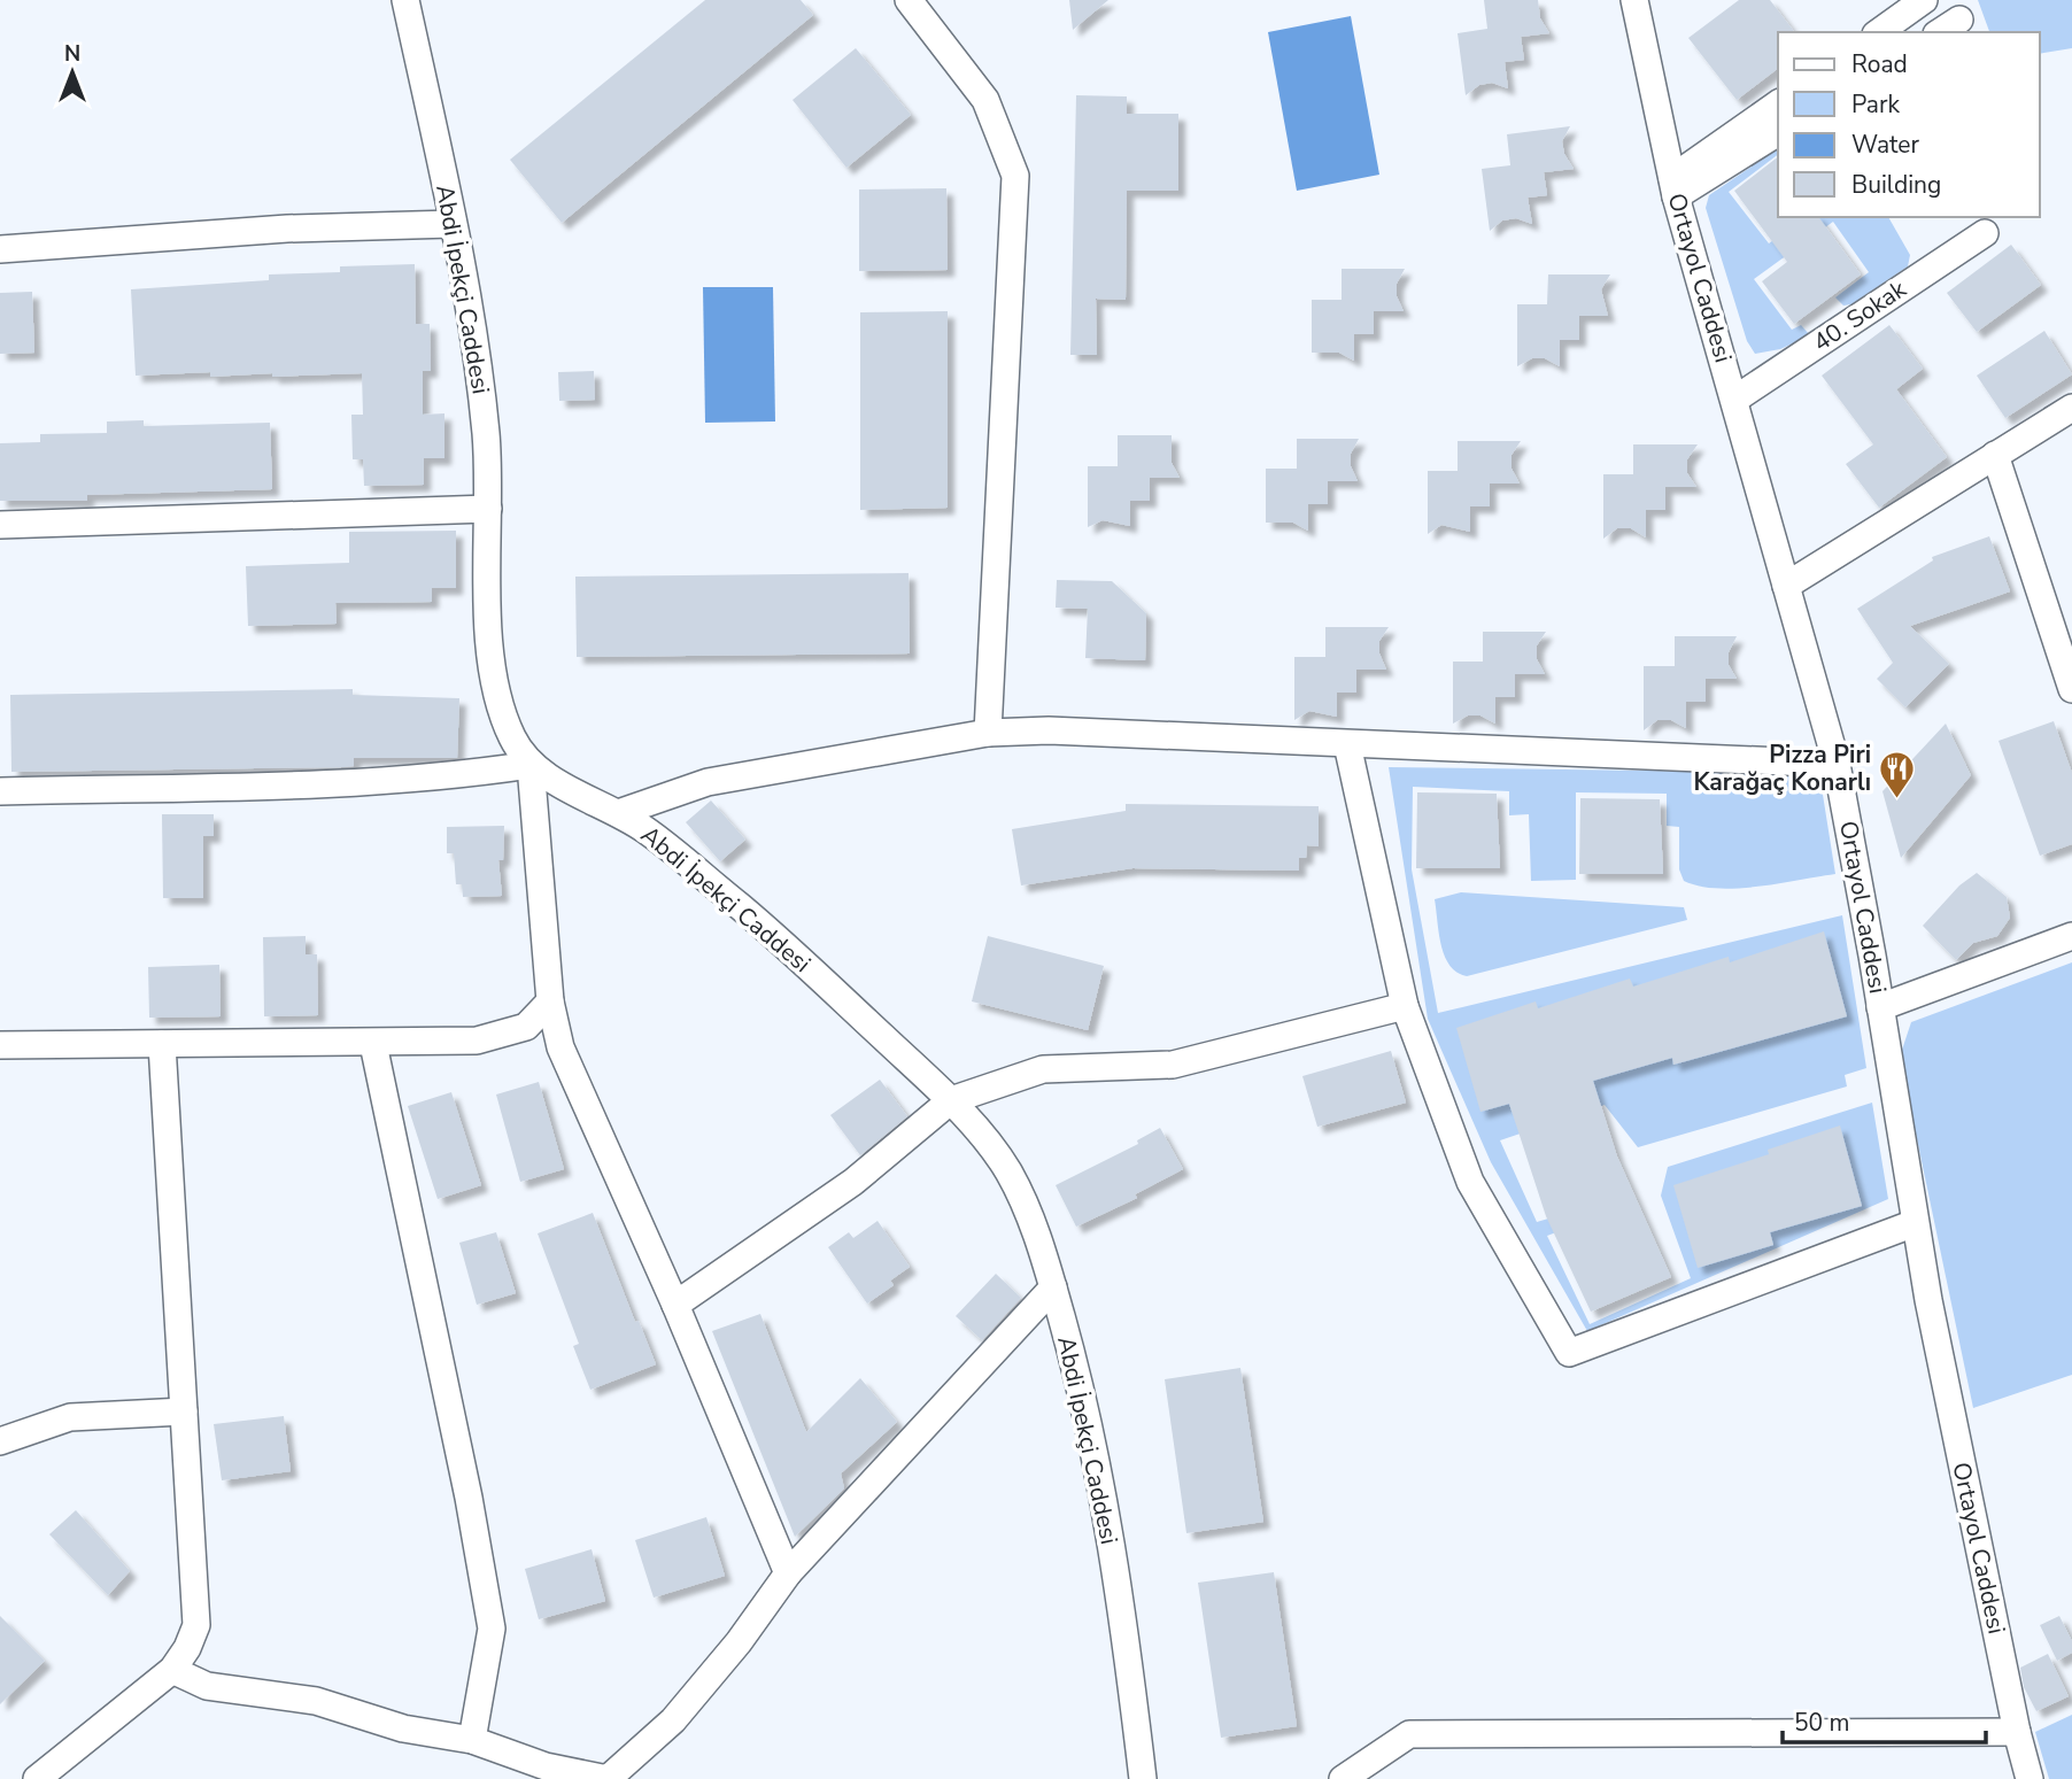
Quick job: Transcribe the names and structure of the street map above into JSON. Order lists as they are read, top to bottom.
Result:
{
  "streets": {
    "street": ["Ortayol Caddesi", "Abdi İpekçi Caddesi", "40. Sokak"]
  },
  "crossings": [
    ["Ortayol Caddesi", "40. Sokak"]
  ],
  "places": {
    "restaurant": ["Pizza Piri Karağaç Konarlı"]
  },
  "legend": [
    "Road",
    "Park",
    "Water",
    "Building"
  ],
  "scale_bar": "50 m",
  "north": "top"
}
